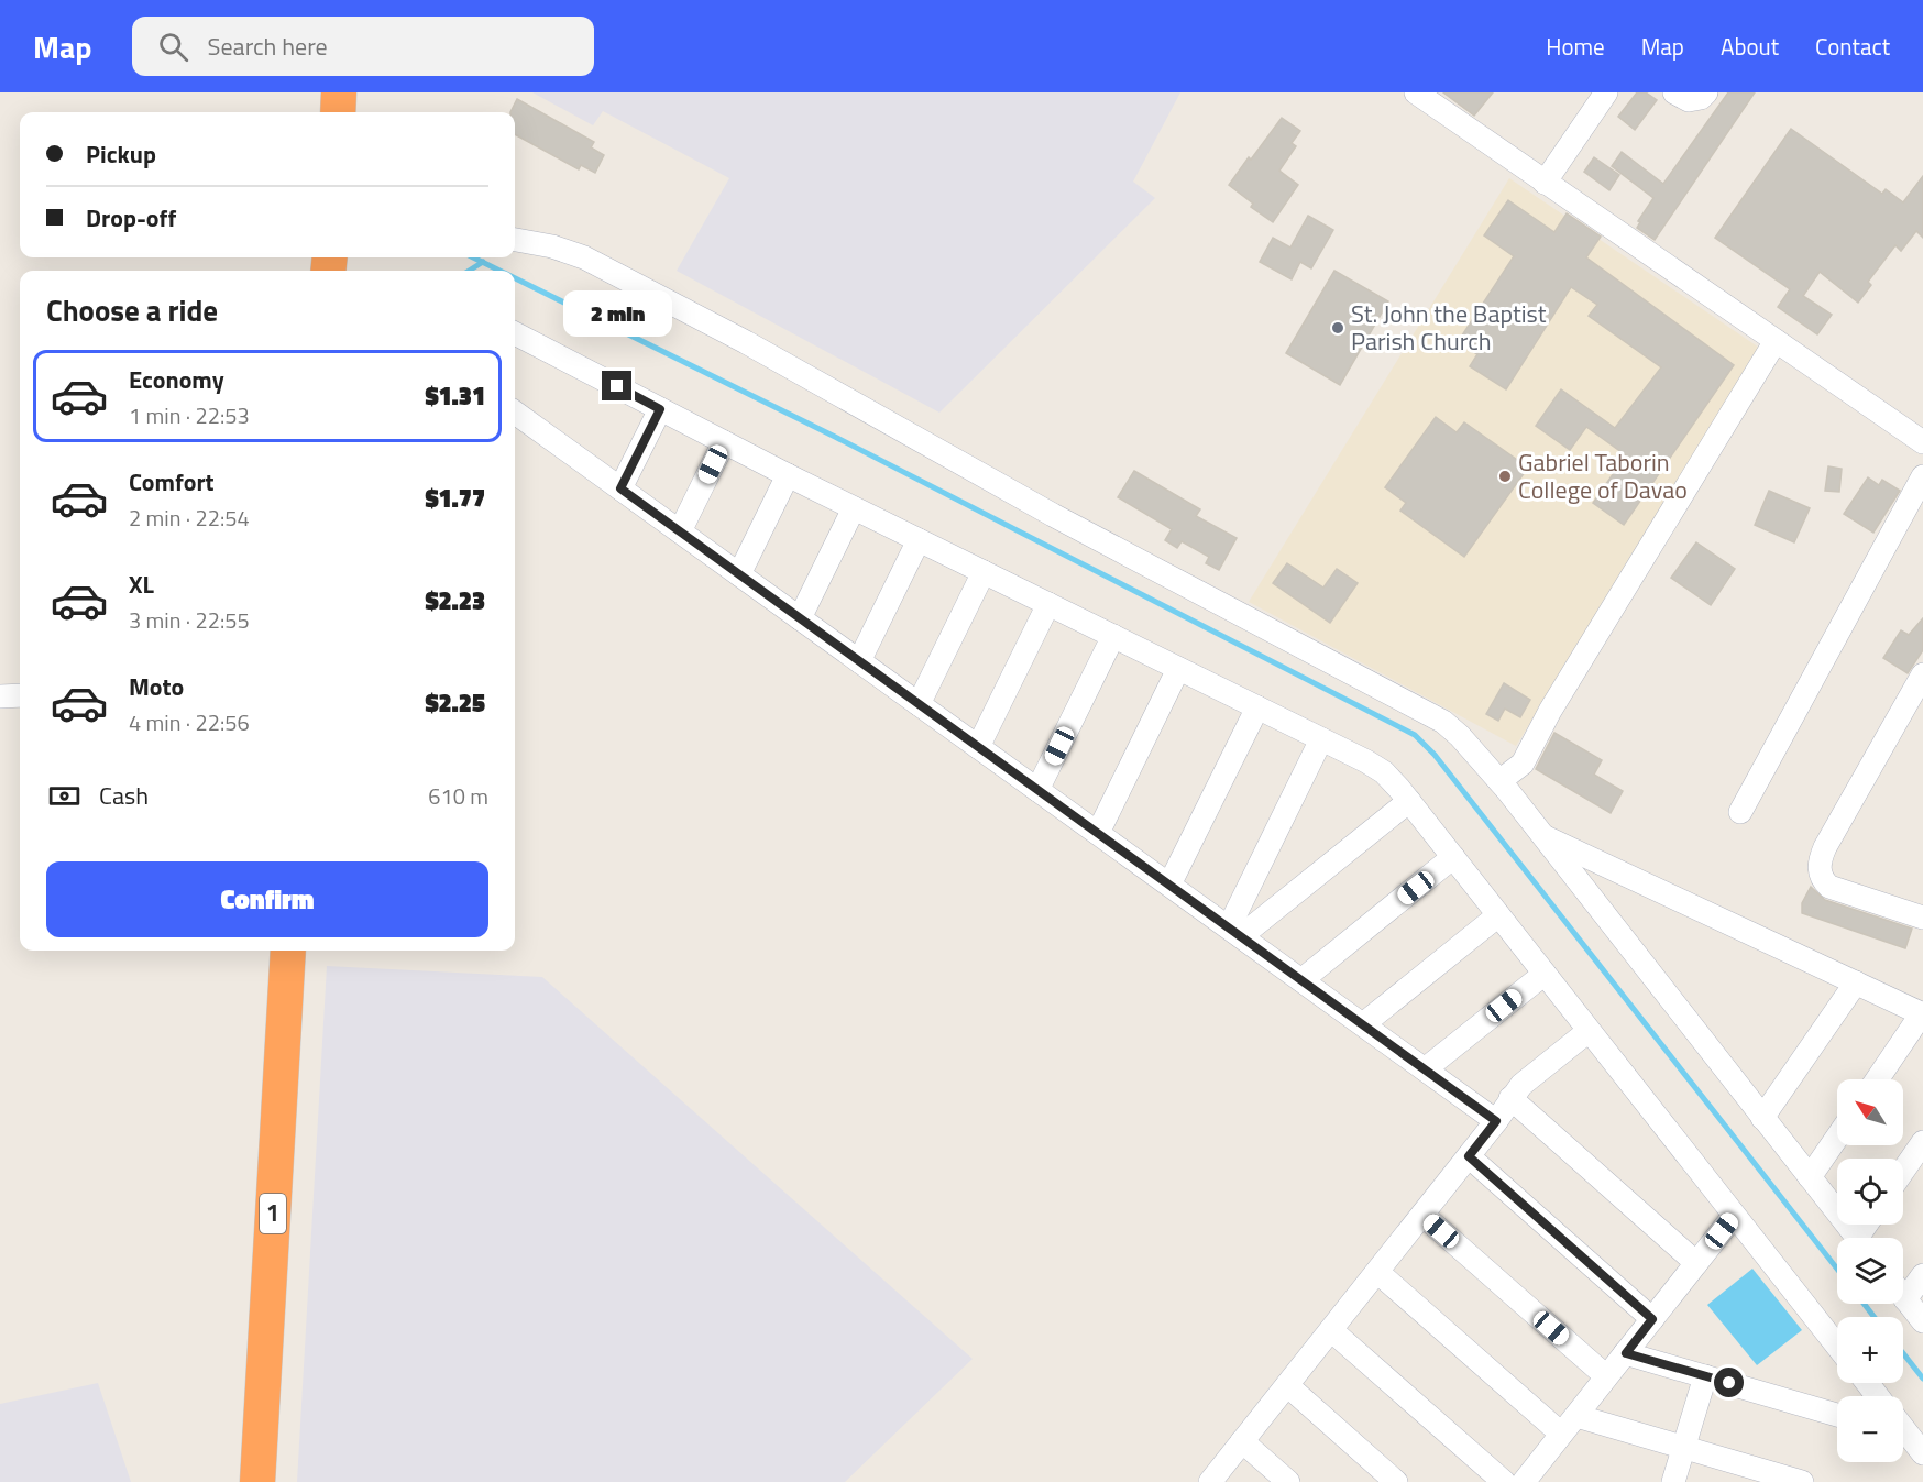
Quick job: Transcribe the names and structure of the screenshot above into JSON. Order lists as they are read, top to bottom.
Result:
{
  "streets": {
    "highway": ["1"]
  },
  "places": ["St. John the Baptist Parish Church", "Gabriel Taborin College of Davao"],
  "north": "top left",
  "page": {
    "header": "Map",
    "search": "Search here",
    "nav": [
      "Home",
      "Map",
      "About",
      "Contact"
    ],
    "banner": ["Pickup", "Drop-off"],
    "heading": "Choose a ride",
    "bubble": "2 min",
    "list": [
      {
        "name": "Economy",
        "note": "1 min · 22:53",
        "value": "$1.31"
      },
      {
        "name": "Comfort",
        "note": "2 min · 22:54",
        "value": "$1.77"
      },
      {
        "name": "XL",
        "note": "3 min · 22:55",
        "value": "$2.23"
      },
      {
        "name": "Moto",
        "note": "4 min · 22:56",
        "value": "$2.25"
      }
    ],
    "pay": ["Cash", "610 m"],
    "buttons": "Confirm",
    "map_buttons": ["+", "−"]
  }
}
